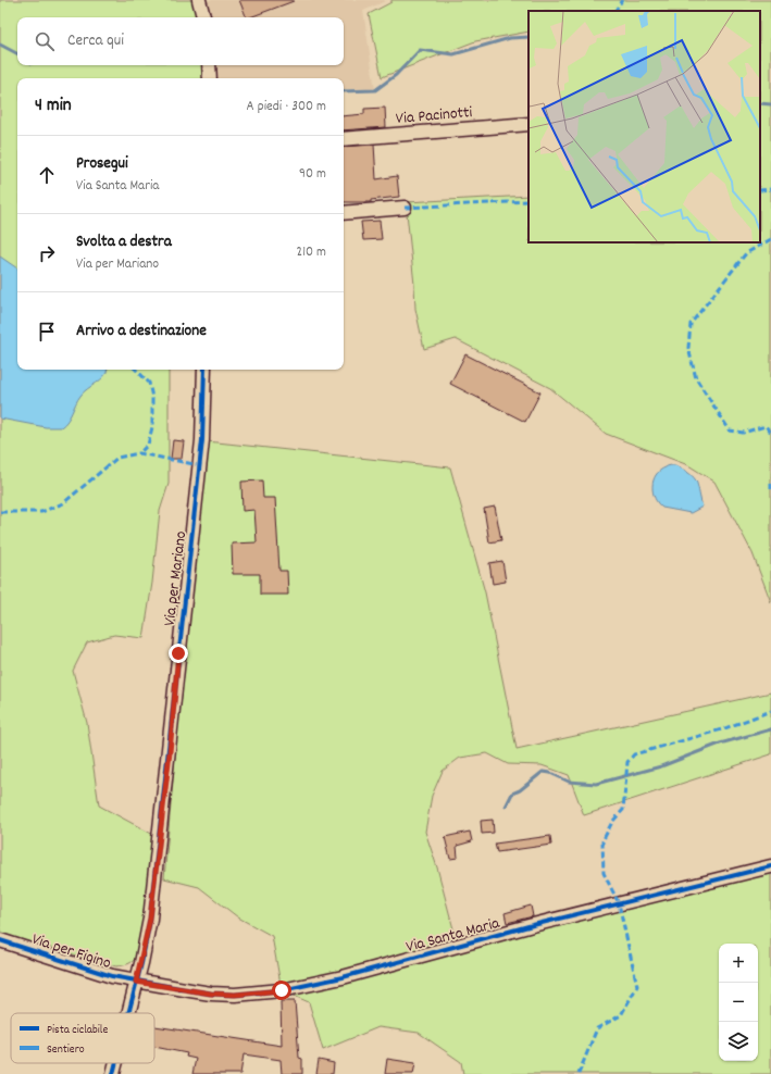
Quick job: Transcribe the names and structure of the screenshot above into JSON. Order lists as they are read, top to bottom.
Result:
{
  "streets": {
    "street": [
      "Via Pacinotti",
      "Via per Mariano",
      "Via Santa Maria",
      "Via per Figino"
    ]
  },
  "crossings": [
    ["Via per Mariano", "Via Santa Maria"],
    ["Via per Mariano", "Via per Figino"],
    ["Via Santa Maria", "Via per Figino"]
  ],
  "legend": ["Pista ciclabile", "Sentiero"],
  "page": {
    "search": "Cerca qui",
    "heading": ["4 min", "A piedi · 300 m"],
    "list": [
      ["Prosegui", "Via Santa Maria", "90 m"],
      ["Svolta a destra", "Via per Mariano", "210 m"],
      "Arrivo a destinazione"
    ],
    "map_buttons": ["+", "−"]
  }
}
